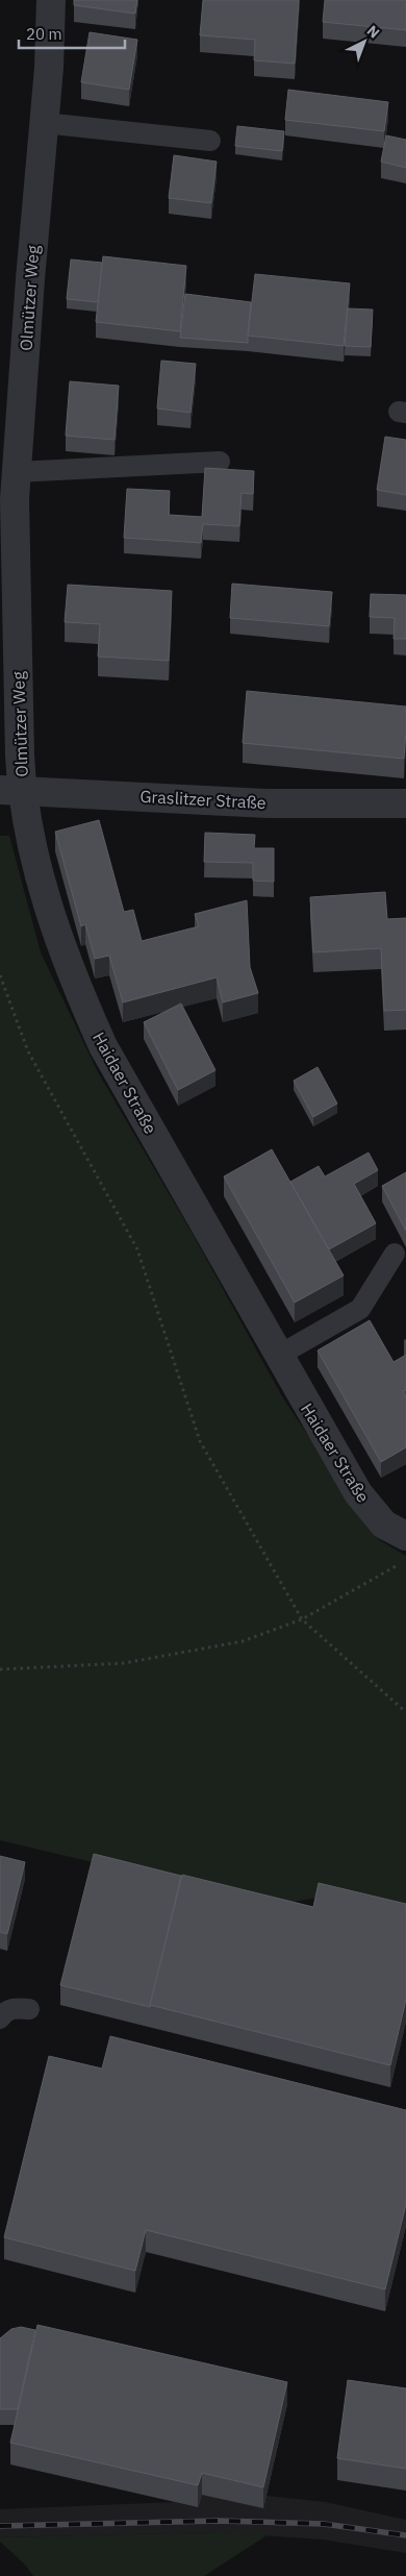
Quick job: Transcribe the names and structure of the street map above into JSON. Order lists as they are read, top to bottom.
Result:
{
  "streets": {
    "street": ["Olmützer Weg", "Graslitzer Straße", "Haidaer Straße"]
  },
  "crossings": [
    ["Olmützer Weg", "Graslitzer Straße"],
    ["Olmützer Weg", "Haidaer Straße"],
    ["Graslitzer Straße", "Haidaer Straße"]
  ],
  "scale_bar": "20 m",
  "north": "top right"
}
